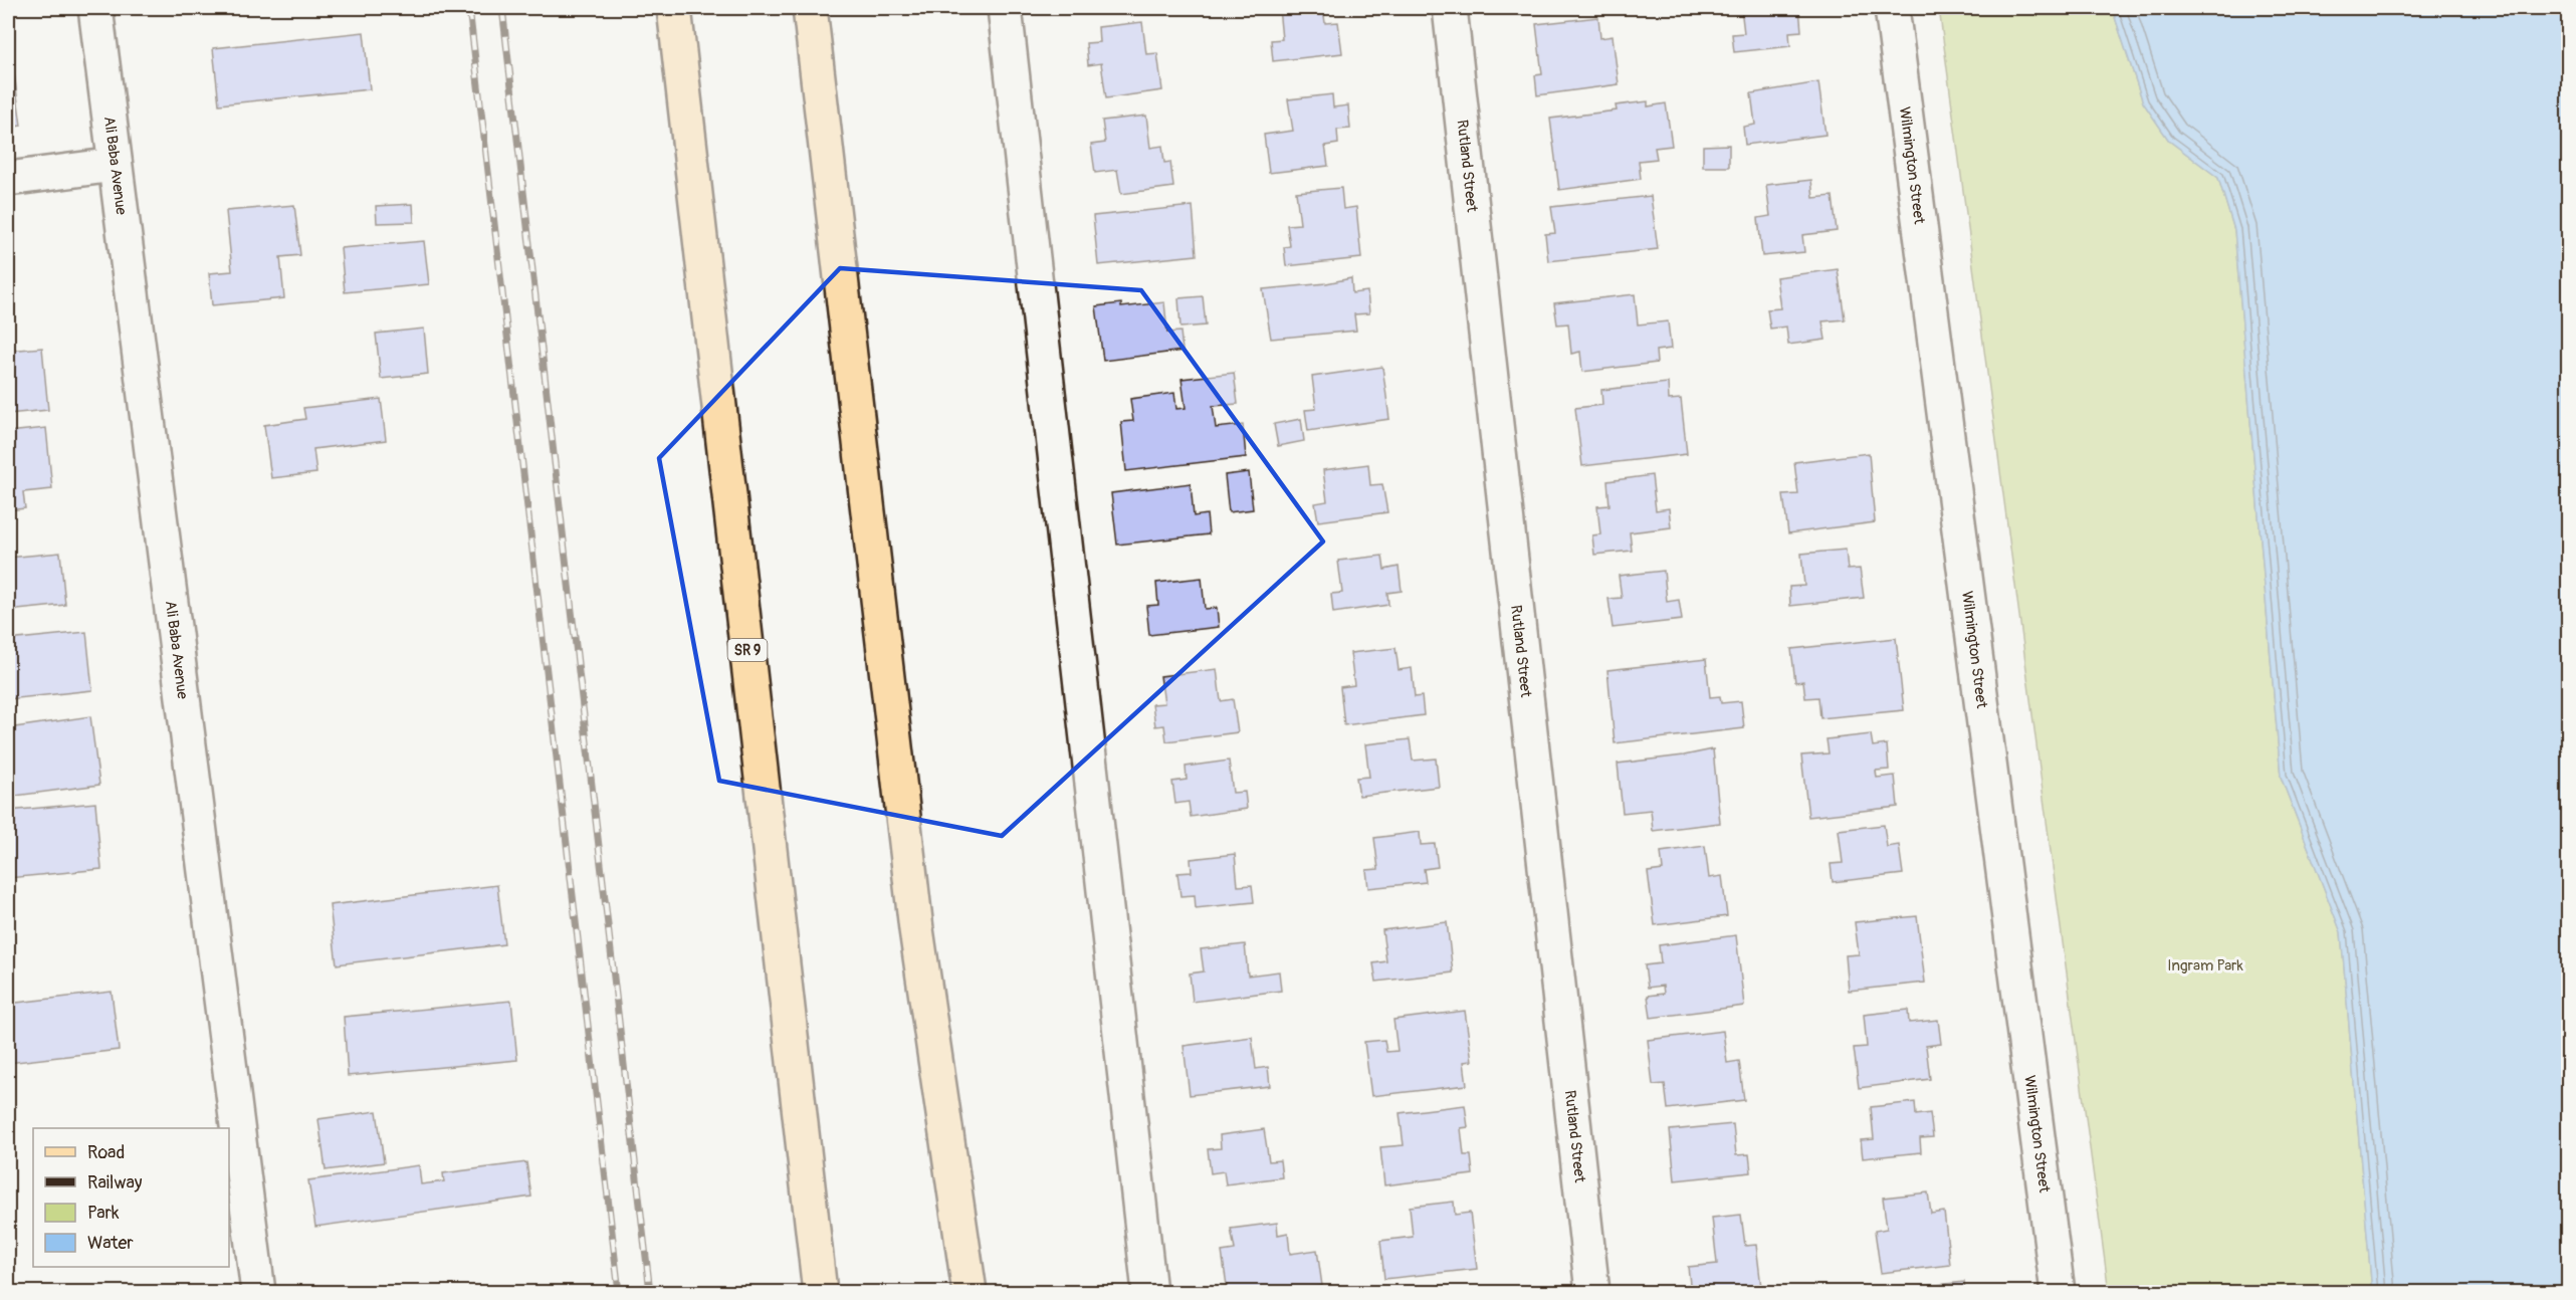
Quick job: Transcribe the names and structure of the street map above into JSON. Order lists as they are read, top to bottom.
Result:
{
  "streets": {
    "main road": ["SR 9"],
    "street": ["Rutland Street", "Ali Baba Avenue", "Wilmington Street"]
  },
  "parks": ["Ingram Park"],
  "legend": [
    "Road",
    "Railway",
    "Park",
    "Water"
  ]
}
